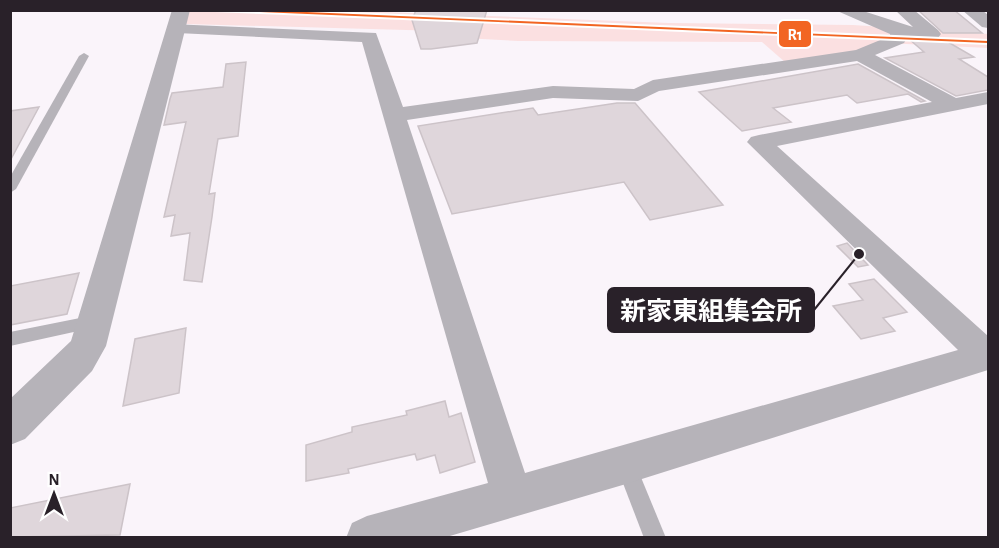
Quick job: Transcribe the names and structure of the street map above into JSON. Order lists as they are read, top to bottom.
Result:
{
  "places": ["新家東組集会所"],
  "lines": ["transit line R1"],
  "north": "top"
}
